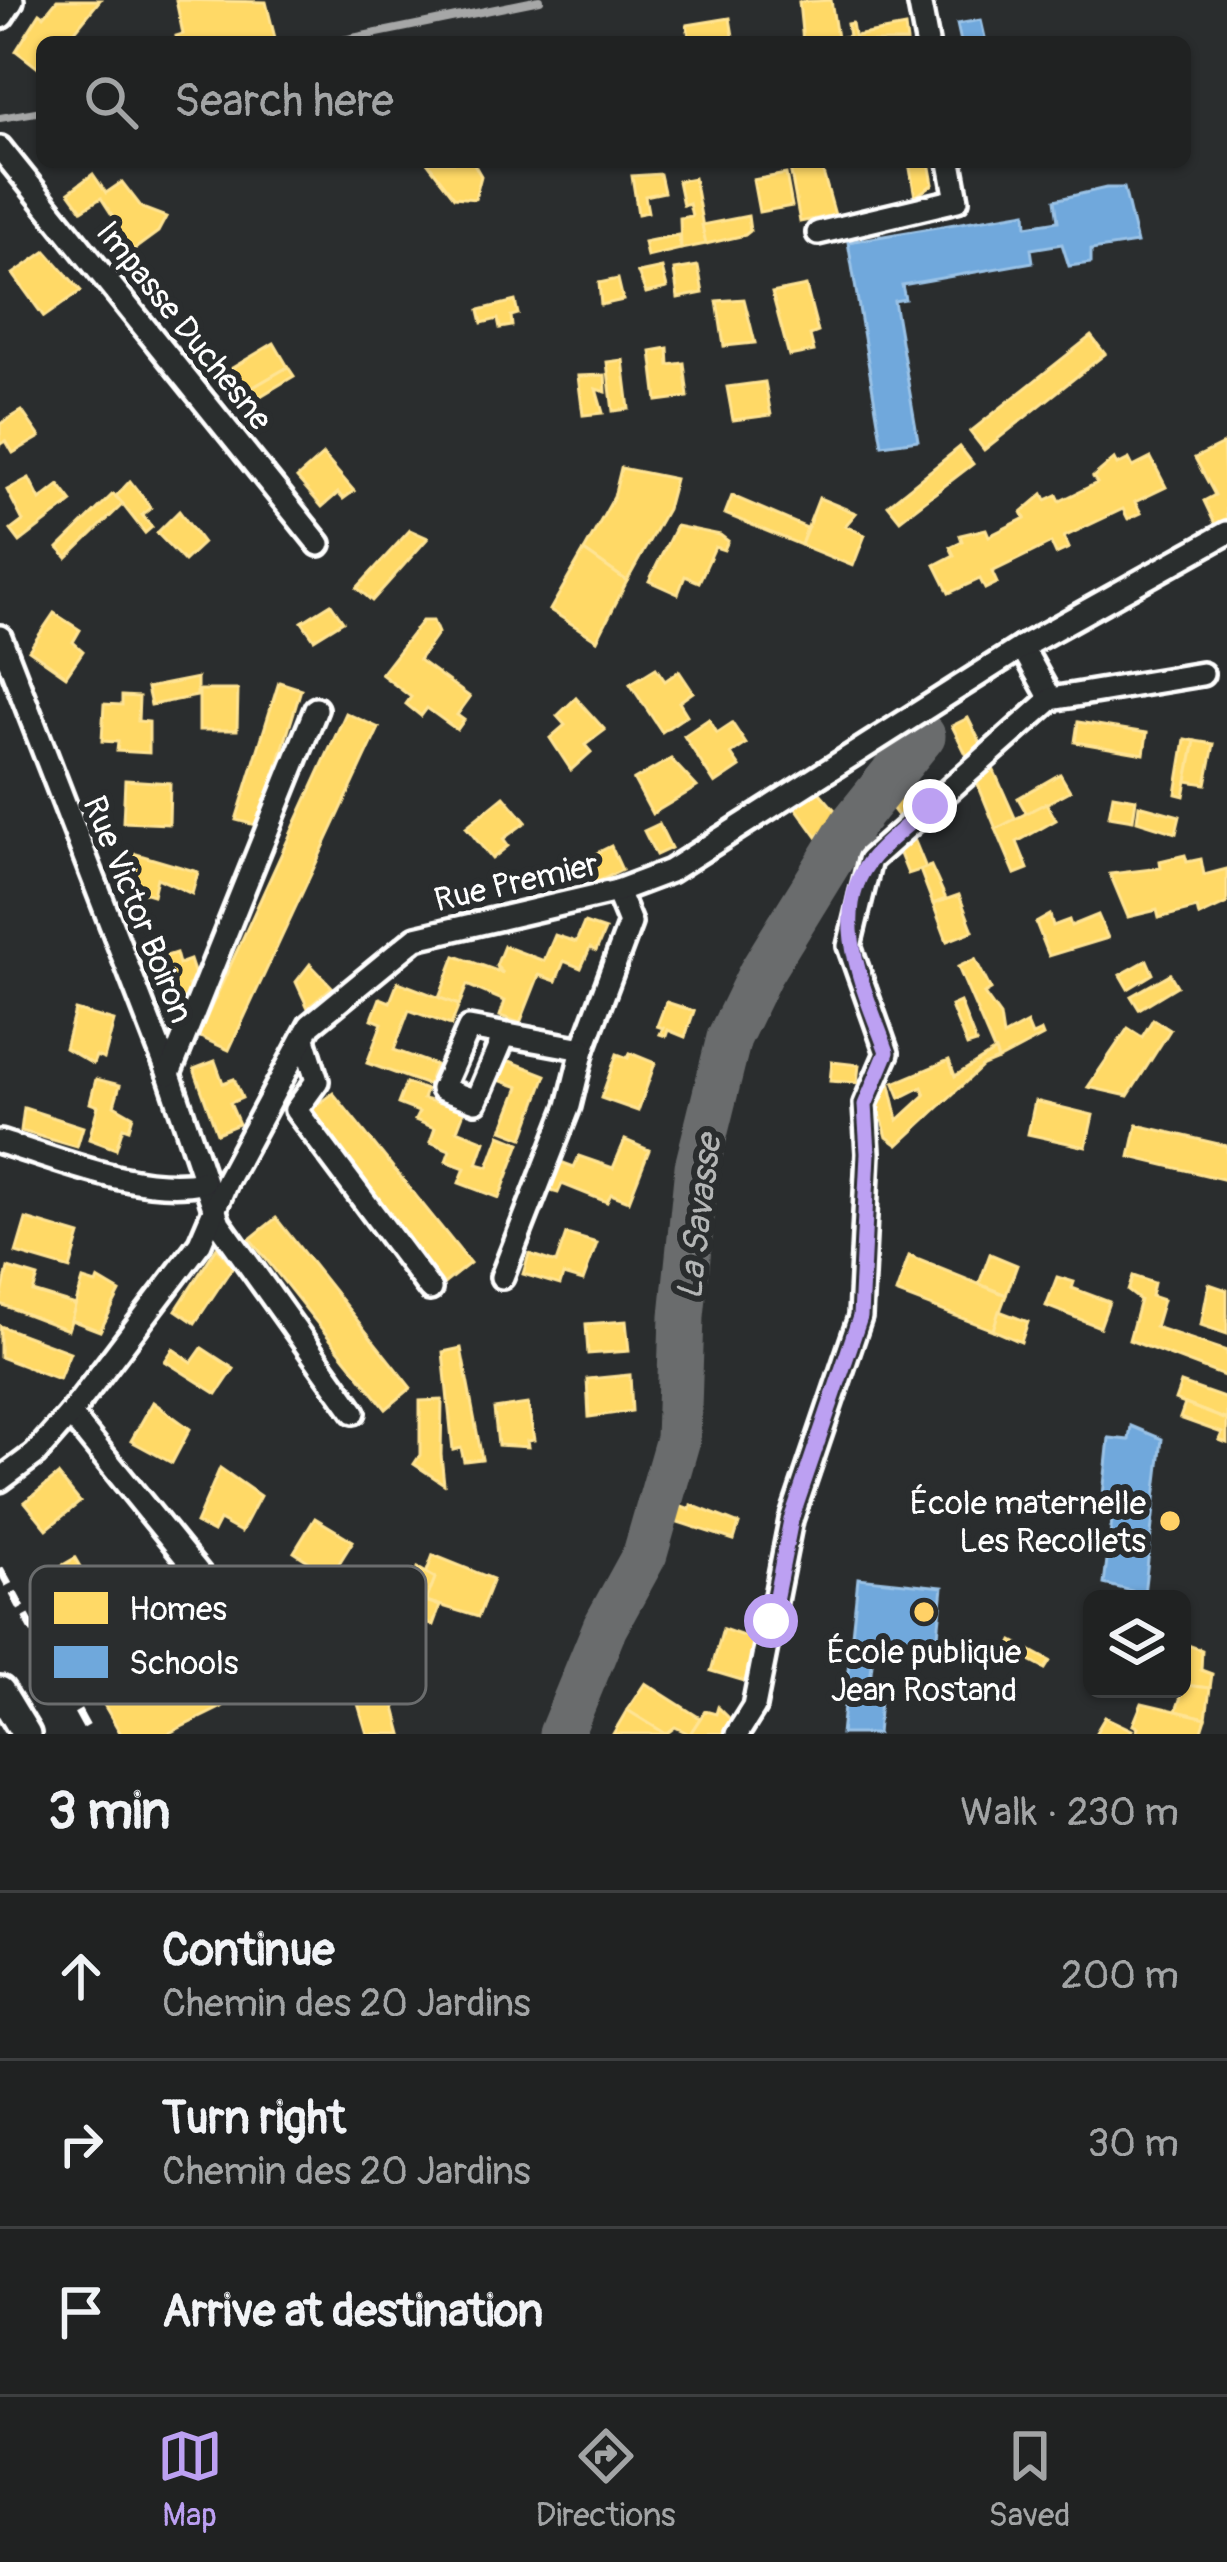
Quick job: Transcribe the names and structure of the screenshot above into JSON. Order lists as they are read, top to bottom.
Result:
{
  "streets": {
    "street": ["Impasse Duchesne", "Rue Premier", "Rue Victor Boiron"]
  },
  "crossings": [
    ["Rue Premier", "Rue Victor Boiron"]
  ],
  "water": ["La Savasse"],
  "places": ["École maternelle Les Recollets", "École publique Jean Rostand"],
  "legend": ["Homes", "Schools"],
  "page": {
    "search": "Search here",
    "heading": ["3 min", "Walk · 230 m"],
    "list": [
      ["Continue", "Chemin des 20 Jardins", "200 m"],
      ["Turn right", "Chemin des 20 Jardins", "30 m"],
      "Arrive at destination"
    ],
    "nav": ["Map", "Directions", "Saved"]
  }
}
